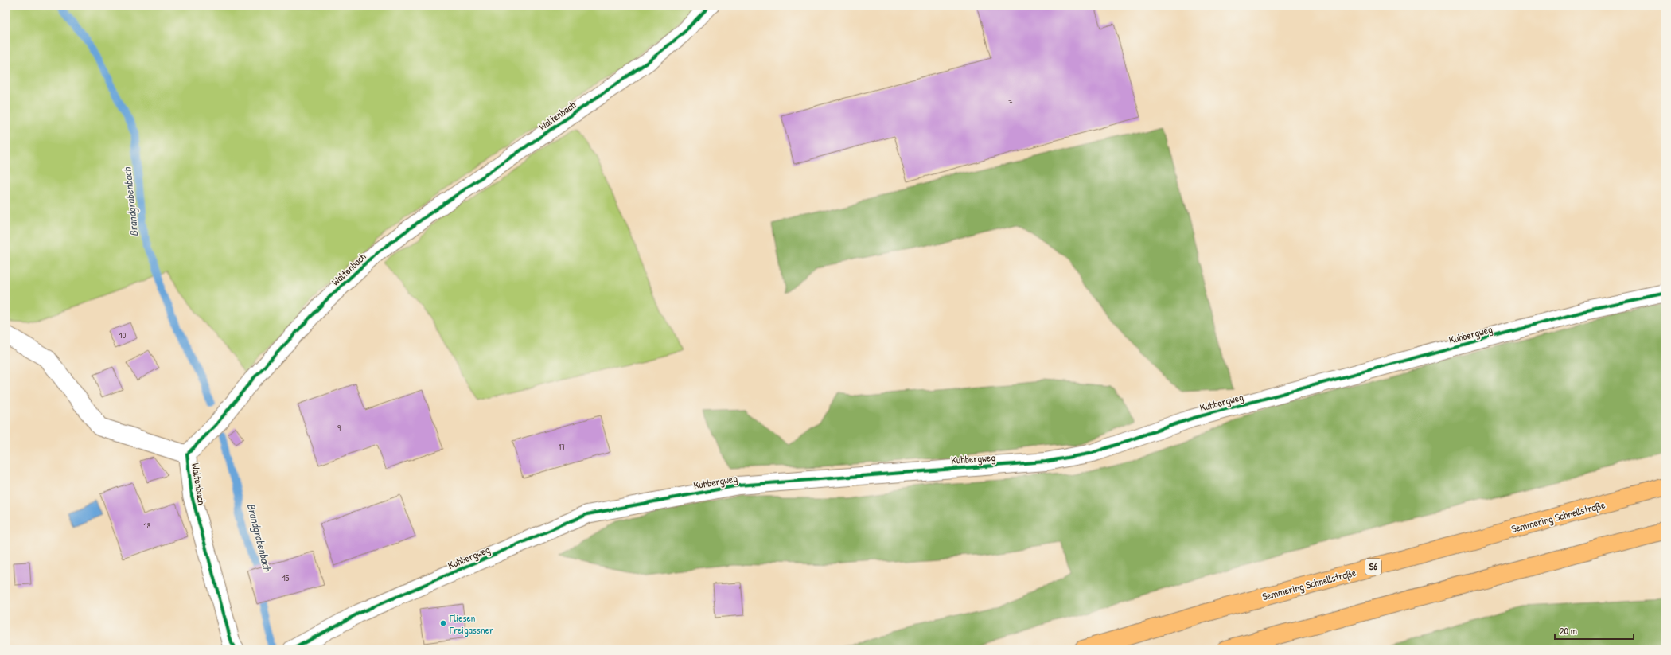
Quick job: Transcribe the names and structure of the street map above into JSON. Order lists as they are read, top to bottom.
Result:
{
  "streets": {
    "highway": ["Semmering Schnellstraße", "S6"],
    "street": ["Waltenbach", "Kuhbergweg"]
  },
  "water": ["Brandgrabenbach"],
  "places": ["Fliesen Freigassner"],
  "house_numbers": [
    "7",
    "10",
    "9",
    "17",
    "18",
    "15"
  ],
  "scale_bar": "20 m"
}
